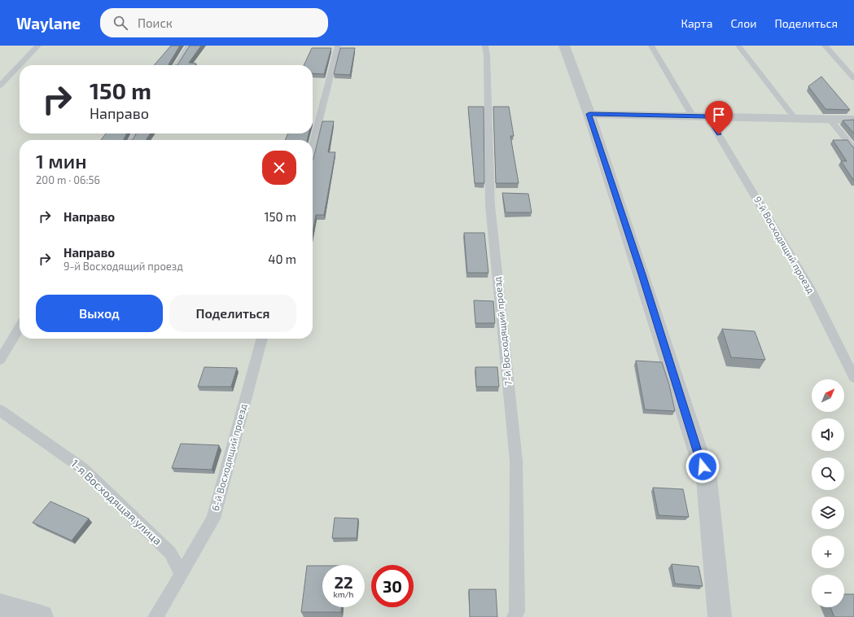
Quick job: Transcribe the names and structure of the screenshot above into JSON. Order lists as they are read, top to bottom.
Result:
{
  "streets": {
    "lane": [
      "9-й Восходящий проезд",
      "7-й Восходящий проезд",
      "6-й Восходящий проезд",
      "1-я Восходящая улица"
    ]
  },
  "crossings": [
    ["6-й Восходящий проезд", "1-я Восходящая улица"]
  ],
  "north": "top right",
  "page": {
    "header": "Waylane",
    "search": "Поиск",
    "nav": ["Карта", "Слои", "Поделиться"],
    "turn": ["150 m", "Направо"],
    "heading": ["1 мин", "200 m · 06:56"],
    "list": [
      {
        "name": "Направо",
        "value": "150 m"
      },
      {
        "name": "Направо",
        "note": "9-й Восходящий проезд",
        "value": "40 m"
      }
    ],
    "buttons": ["Выход", "Поделиться"],
    "map_buttons": ["+", "−"],
    "speed": "22 km/h",
    "limit": "30"
  }
}
